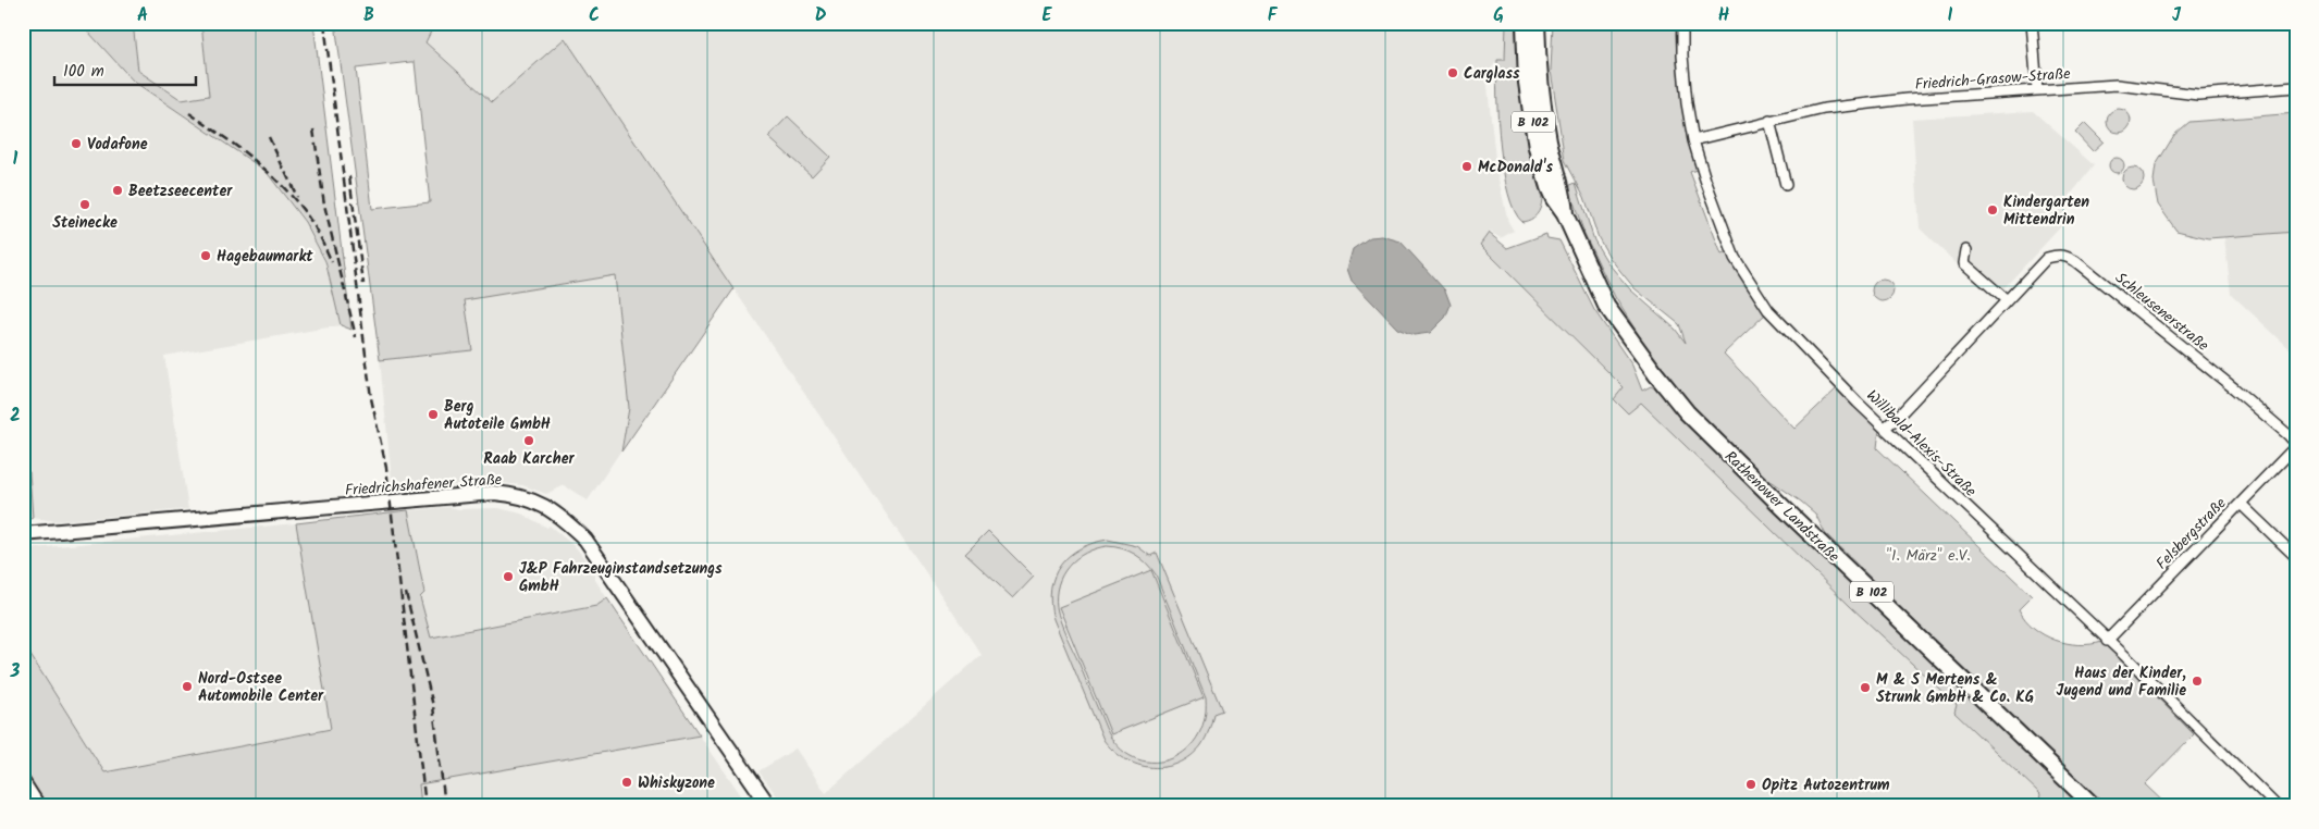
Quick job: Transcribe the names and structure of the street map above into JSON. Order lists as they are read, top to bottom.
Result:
{
  "streets": {
    "main road": ["B 102", "Rathenower Landstraße"],
    "street": [
      "Friedrich-Grasow-Straße",
      "Schleusenerstraße",
      "Willibald-Alexis-Straße",
      "Friedrichshafener Straße",
      "Felsbergstraße"
    ]
  },
  "crossings": [
    ["Friedrich-Grasow-Straße", "Willibald-Alexis-Straße"],
    ["Schleusenerstraße", "Willibald-Alexis-Straße"],
    ["Schleusenerstraße", "Felsbergstraße"],
    ["Willibald-Alexis-Straße", "Felsbergstraße"]
  ],
  "parks": ["\"1. März\" e.V."],
  "places": [
    "Carglass",
    "Vodafone",
    "McDonald's",
    "Beetzseecenter",
    "Steinecke",
    "Kindergarten Mittendrin",
    "Hagebaumarkt",
    "Berg Autoteile GmbH",
    "Raab Karcher",
    "J&P Fahrzeuginstandsetzungs GmbH",
    "Haus der Kinder, Jugend und Familie",
    "Nord-Ostsee Automobile Center",
    "M & S Mertens & Strunk GmbH & Co. KG",
    "Whiskyzone",
    "Opitz Autozentrum"
  ],
  "scale_bar": "100 m",
  "grid": {
    "columns": [
      "A",
      "B",
      "C",
      "D",
      "E",
      "F",
      "G",
      "H",
      "I",
      "J"
    ],
    "rows": ["1", "2", "3"]
  }
}
